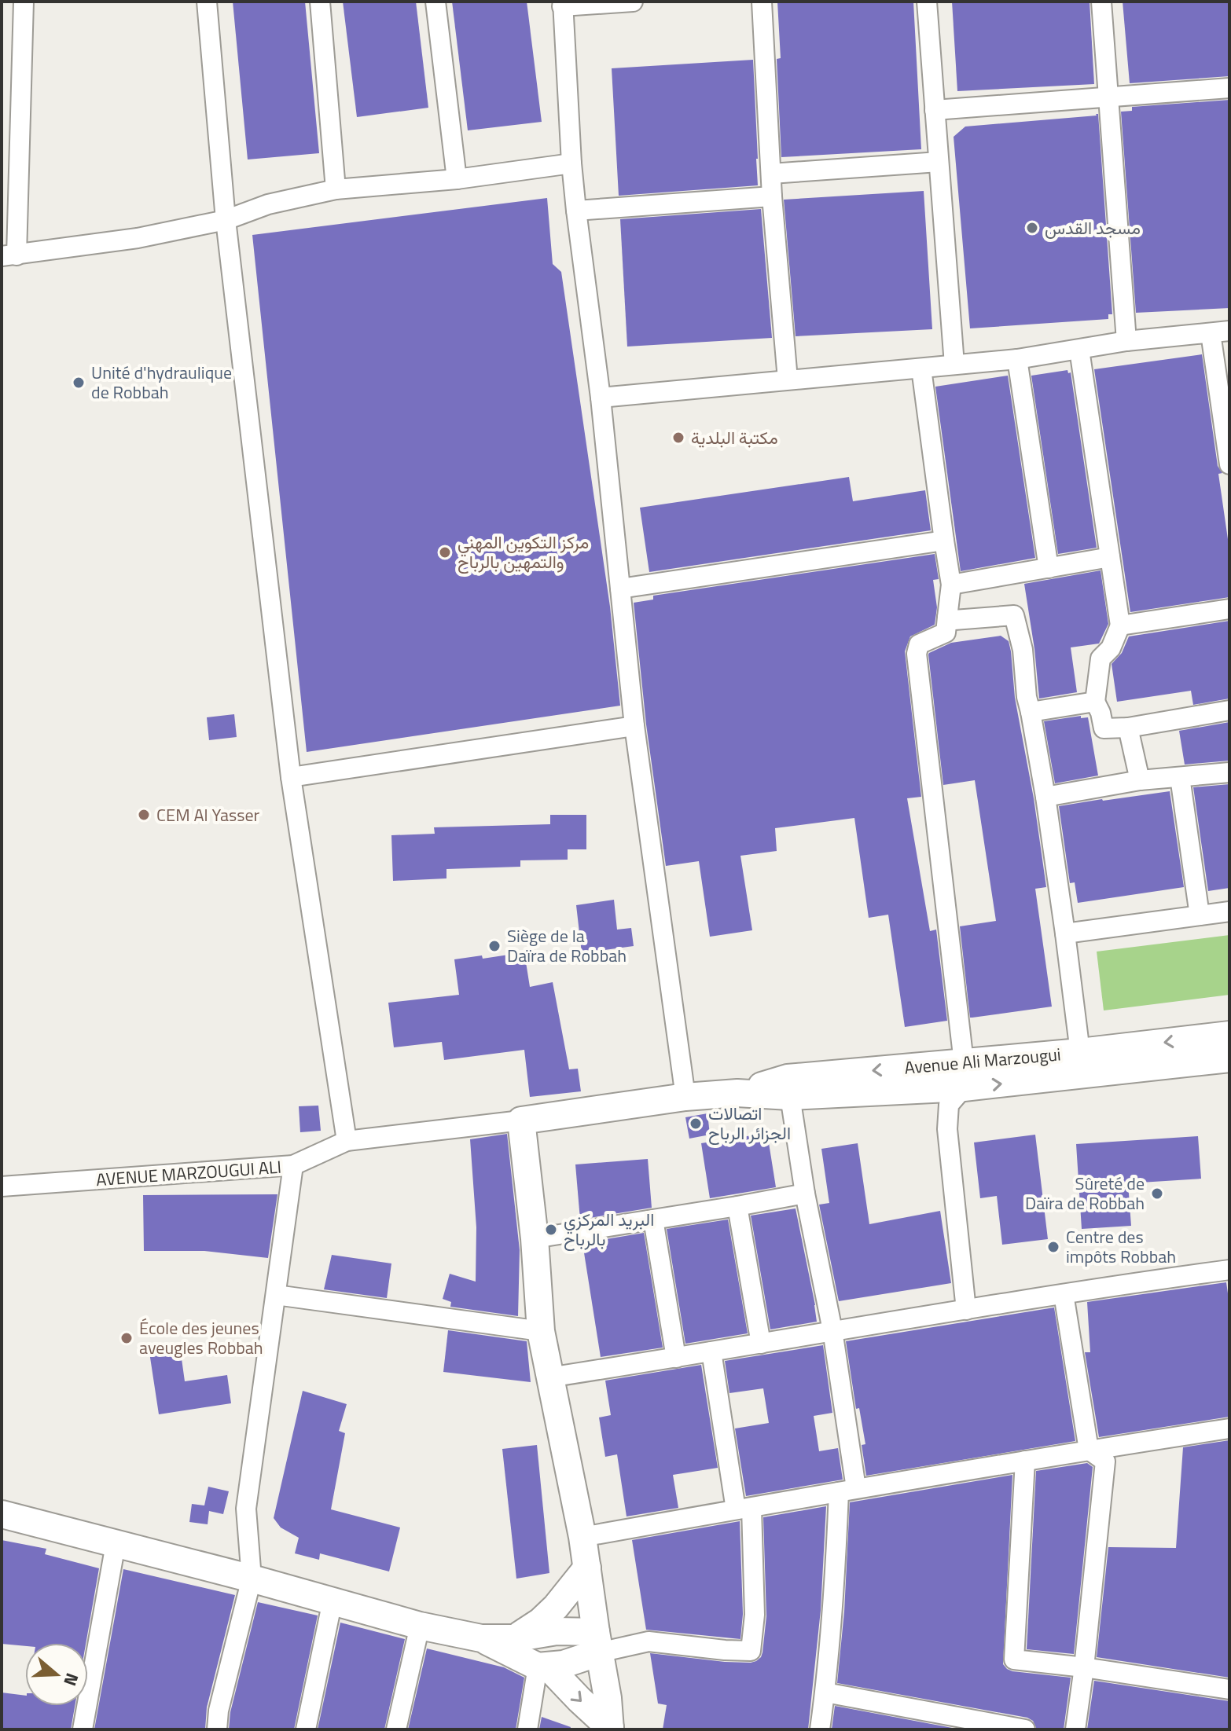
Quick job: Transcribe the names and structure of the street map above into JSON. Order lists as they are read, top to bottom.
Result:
{
  "streets": {
    "main road": ["Avenue Ali Marzougui"],
    "street": ["AVENUE MARZOUGUI ALI"]
  },
  "crossings": [
    ["Avenue Ali Marzougui", "AVENUE MARZOUGUI ALI"]
  ],
  "places": [
    "مسجد القدس",
    "Unité d'hydraulique de Robbah",
    "مكتبة البلدية",
    "مركز التكوين المهني والتمهين بالرباح",
    "CEM Al Yasser",
    "Siège de la Daïra de Robbah",
    "اتصالات الجزائر الرباح",
    "Sûreté de Daïra de Robbah",
    "البريد المركزي بالرباح",
    "Centre des impôts Robbah",
    "École des jeunes aveugles Robbah"
  ],
  "north": "right"
}
